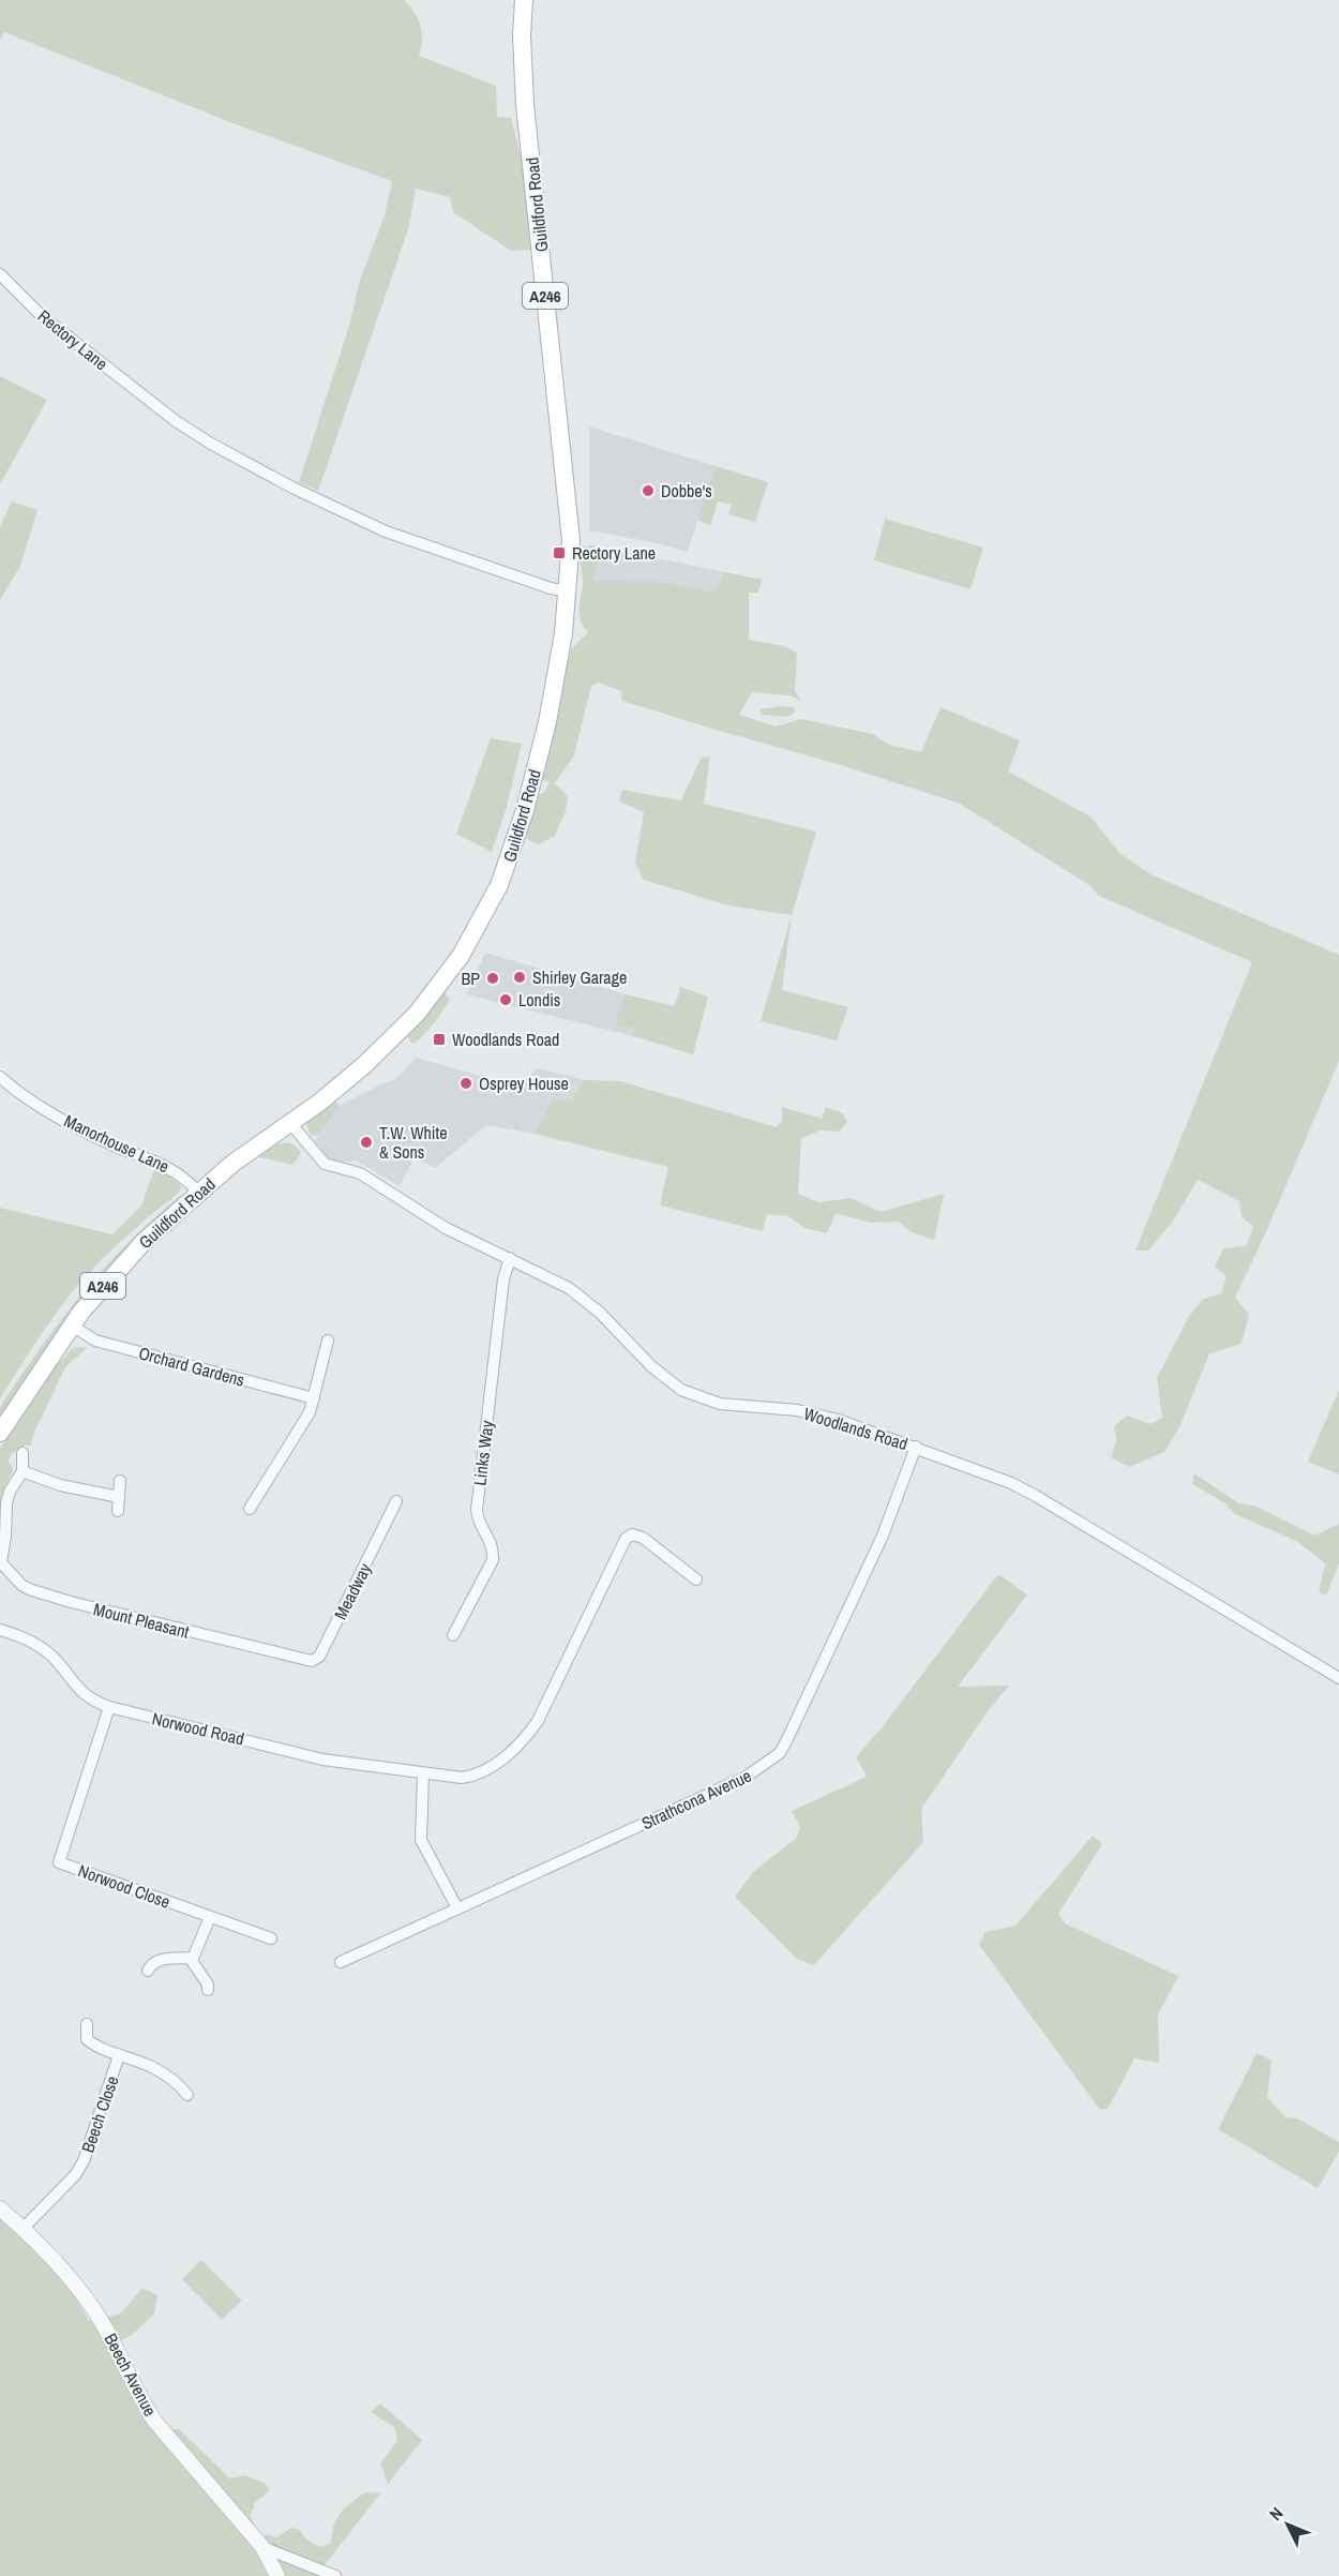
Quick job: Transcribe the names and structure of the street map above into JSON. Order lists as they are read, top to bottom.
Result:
{
  "streets": {
    "main road": ["Guildford Road", "A246"],
    "street": [
      "Rectory Lane",
      "Manorhouse Lane",
      "Orchard Gardens",
      "Woodlands Road",
      "Links Way",
      "Meadway",
      "Mount Pleasant",
      "Norwood Road",
      "Strathcona Avenue",
      "Norwood Close",
      "Beech Close",
      "Beech Avenue"
    ]
  },
  "crossings": [
    ["Guildford Road", "Rectory Lane"],
    ["Guildford Road", "Manorhouse Lane"],
    ["Guildford Road", "Orchard Gardens"],
    ["Guildford Road", "Woodlands Road"],
    ["Woodlands Road", "Links Way"],
    ["Woodlands Road", "Strathcona Avenue"],
    ["Meadway", "Mount Pleasant"],
    ["Norwood Road", "Norwood Close"],
    ["Beech Close", "Beech Avenue"]
  ],
  "places": {
    "other": [
      "Dobbe's",
      "Shirley Garage",
      "BP",
      "Londis",
      "Osprey House",
      "T.W. White & Sons"
    ],
    "transit": ["Rectory Lane", "Woodlands Road"]
  },
  "north": "top left"
}
